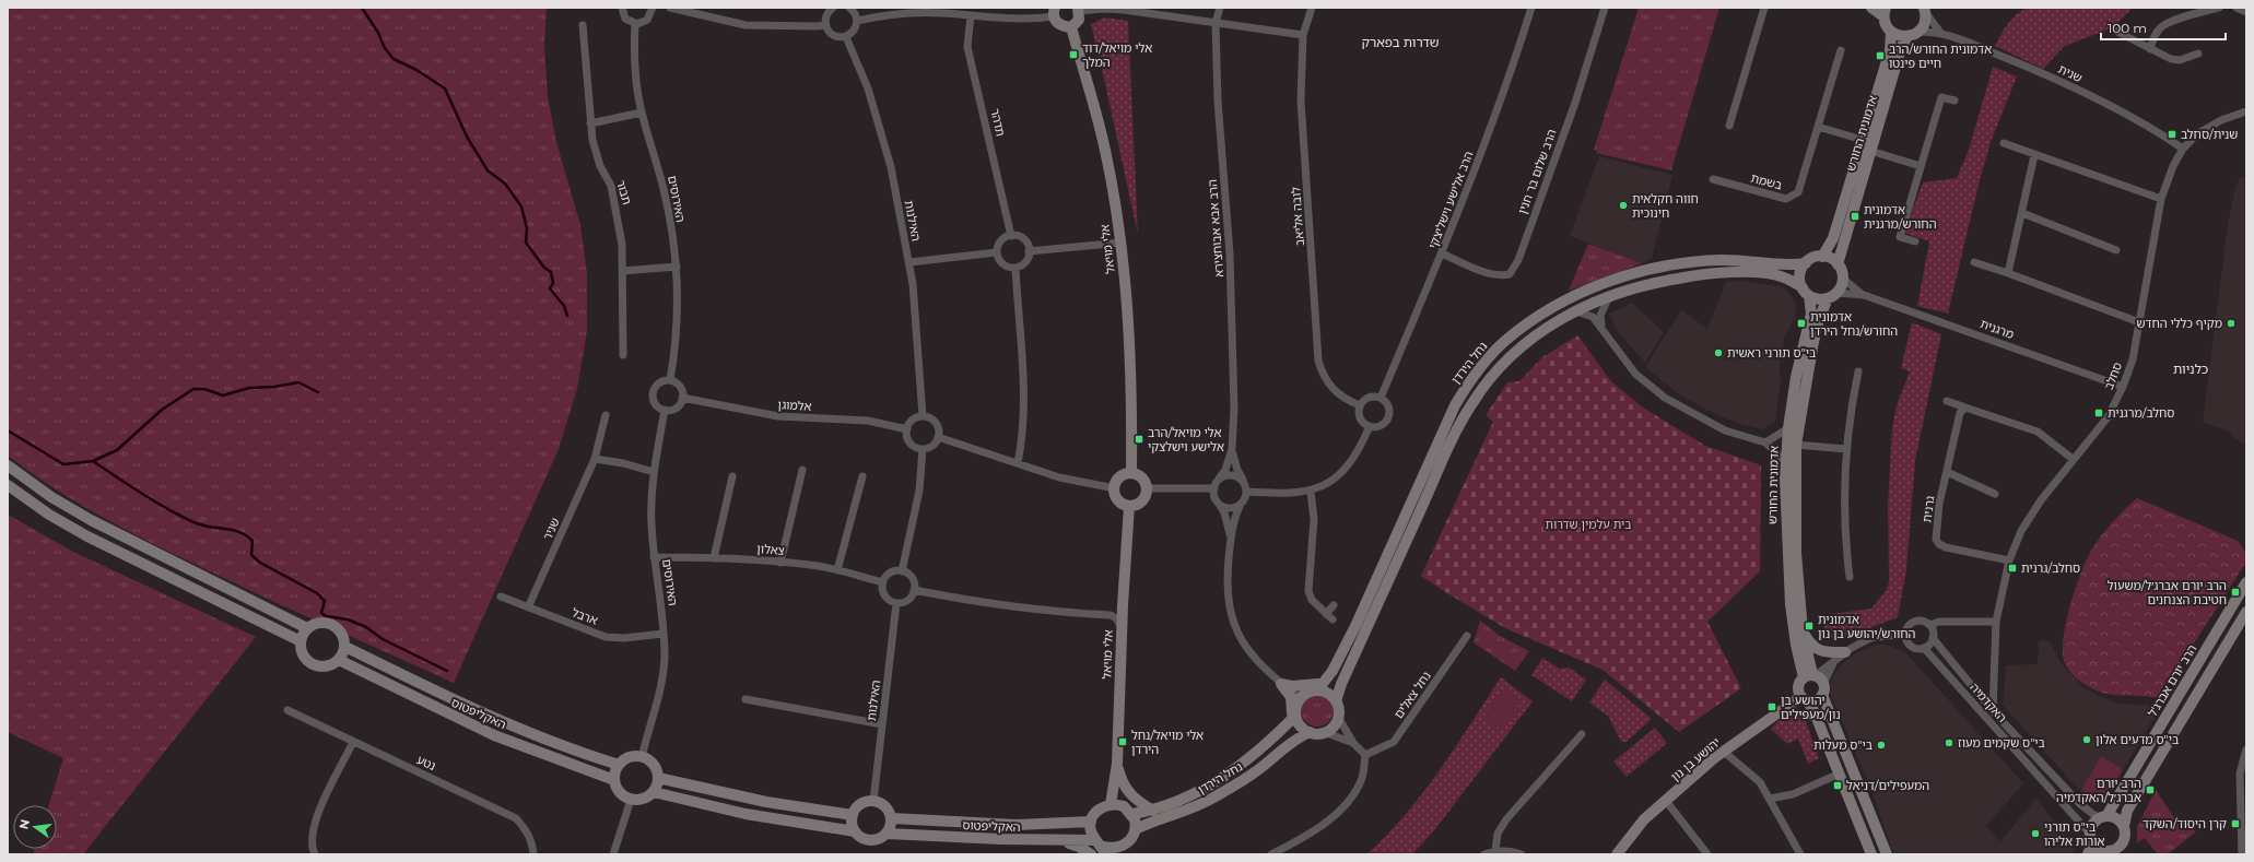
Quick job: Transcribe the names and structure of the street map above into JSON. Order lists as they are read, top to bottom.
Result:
{
  "streets": {
    "main road": [
      "אדמונית החורש",
      "אלי מויאל",
      "נחל הירדן",
      "הרב יורם אברג'ל",
      "האקליפטוס",
      "יהושע בן נון"
    ],
    "street": [
      "שנית",
      "תדהר",
      "הרב שלום בר חנין",
      "בשמת",
      "תבור",
      "האירוסים",
      "הרב אלישע וישליצקי",
      "לובה אליאב",
      "האילנות",
      "הרב אבא אבוחצירא",
      "מרגנית",
      "סחלב",
      "אלמוגן",
      "גרנית",
      "שניר",
      "צאלון",
      "ארבל",
      "נחל צאלים",
      "האקדמיה",
      "נטע"
    ]
  },
  "crossings": [
    ["שנית", "אדמונית החורש"],
    ["שנית", "סחלב"],
    ["אדמונית החורש", "מרגנית"],
    ["אדמונית החורש", "נחל הירדן"],
    ["הרב שלום בר חנין", "הרב אלישע וישליצקי"],
    ["האירוסים", "אלמוגן"],
    ["האירוסים", "צאלון"],
    ["האירוסים", "ארבל"],
    ["האירוסים", "האקליפטוס"],
    ["הרב אלישע וישליצקי", "לובה אליאב"],
    ["האילנות", "אלמוגן"],
    ["האילנות", "צאלון"],
    ["האילנות", "האקליפטוס"],
    ["אלי מויאל", "נחל הירדן"],
    ["אלי מויאל", "האקליפטוס"],
    ["מרגנית", "נחל הירדן"],
    ["מרגנית", "סחלב"],
    ["נחל הירדן", "האקליפטוס"],
    ["סחלב", "גרנית"],
    ["סחלב", "האקדמיה"],
    ["שניר", "ארבל"],
    ["הרב יורם אברג'ל", "האקדמיה"]
  ],
  "districts": ["שדרות בפארק", "כלניות"],
  "parks": ["בית עלמין שדרות"],
  "places": {
    "transit": [
      "אלי מויאל/דוד המלך",
      "אדמונית החורש/הרב חיים פינטו",
      "שנית/סחלב",
      "אדמונית החורש/מרגנית",
      "אדמונית החורש/נחל הירדן",
      "סחלב/מרגנית",
      "אלי מויאל/הרב אלישע וישלצקי",
      "סחלב/גרנית",
      "הרב יורם אברג׳ל/משעול חטיבת הצנחנים",
      "אדמונית החורש/יהושע בן נון",
      "יהושע בן נון/מעפילים",
      "אלי מויאל/נחל הירדן",
      "המעפילים/דניאל",
      "הרב יורם אברג׳ל/האקדמיה",
      "קרן היסוד/השקד"
    ],
    "other": [
      "חווה חקלאית חינוכית",
      "מקיף כללי החדש",
      "בי\"ס תורני ראשית",
      "בי\"ס מדעים אלון",
      "בי\"ס שקמים מעוז",
      "בי\"ס מעלות",
      "בי\"ס תורני אורות אליהו"
    ]
  },
  "scale_bar": "100 m",
  "north": "left"
}
